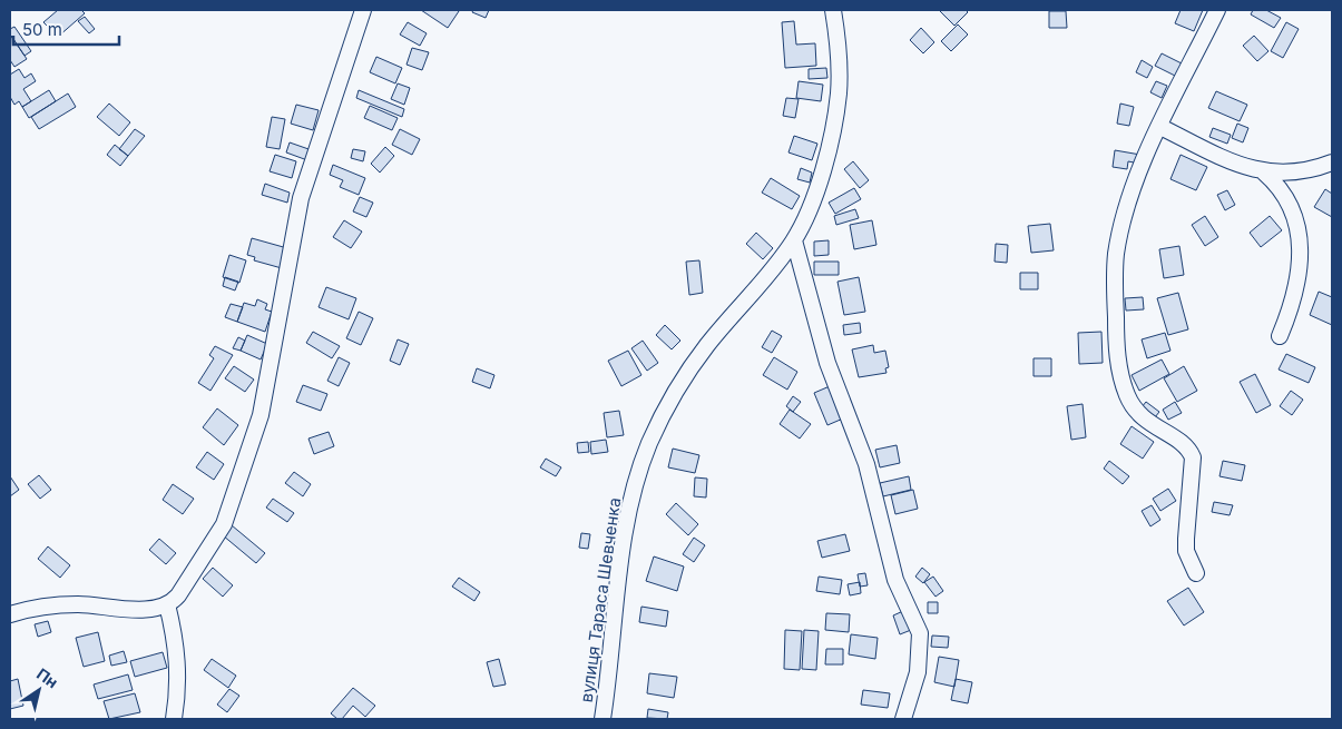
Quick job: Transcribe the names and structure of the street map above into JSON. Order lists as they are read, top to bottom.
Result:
{
  "streets": {
    "street": ["вулиця Тараса Шевченка"]
  },
  "scale_bar": "50 m",
  "north": "top right"
}
